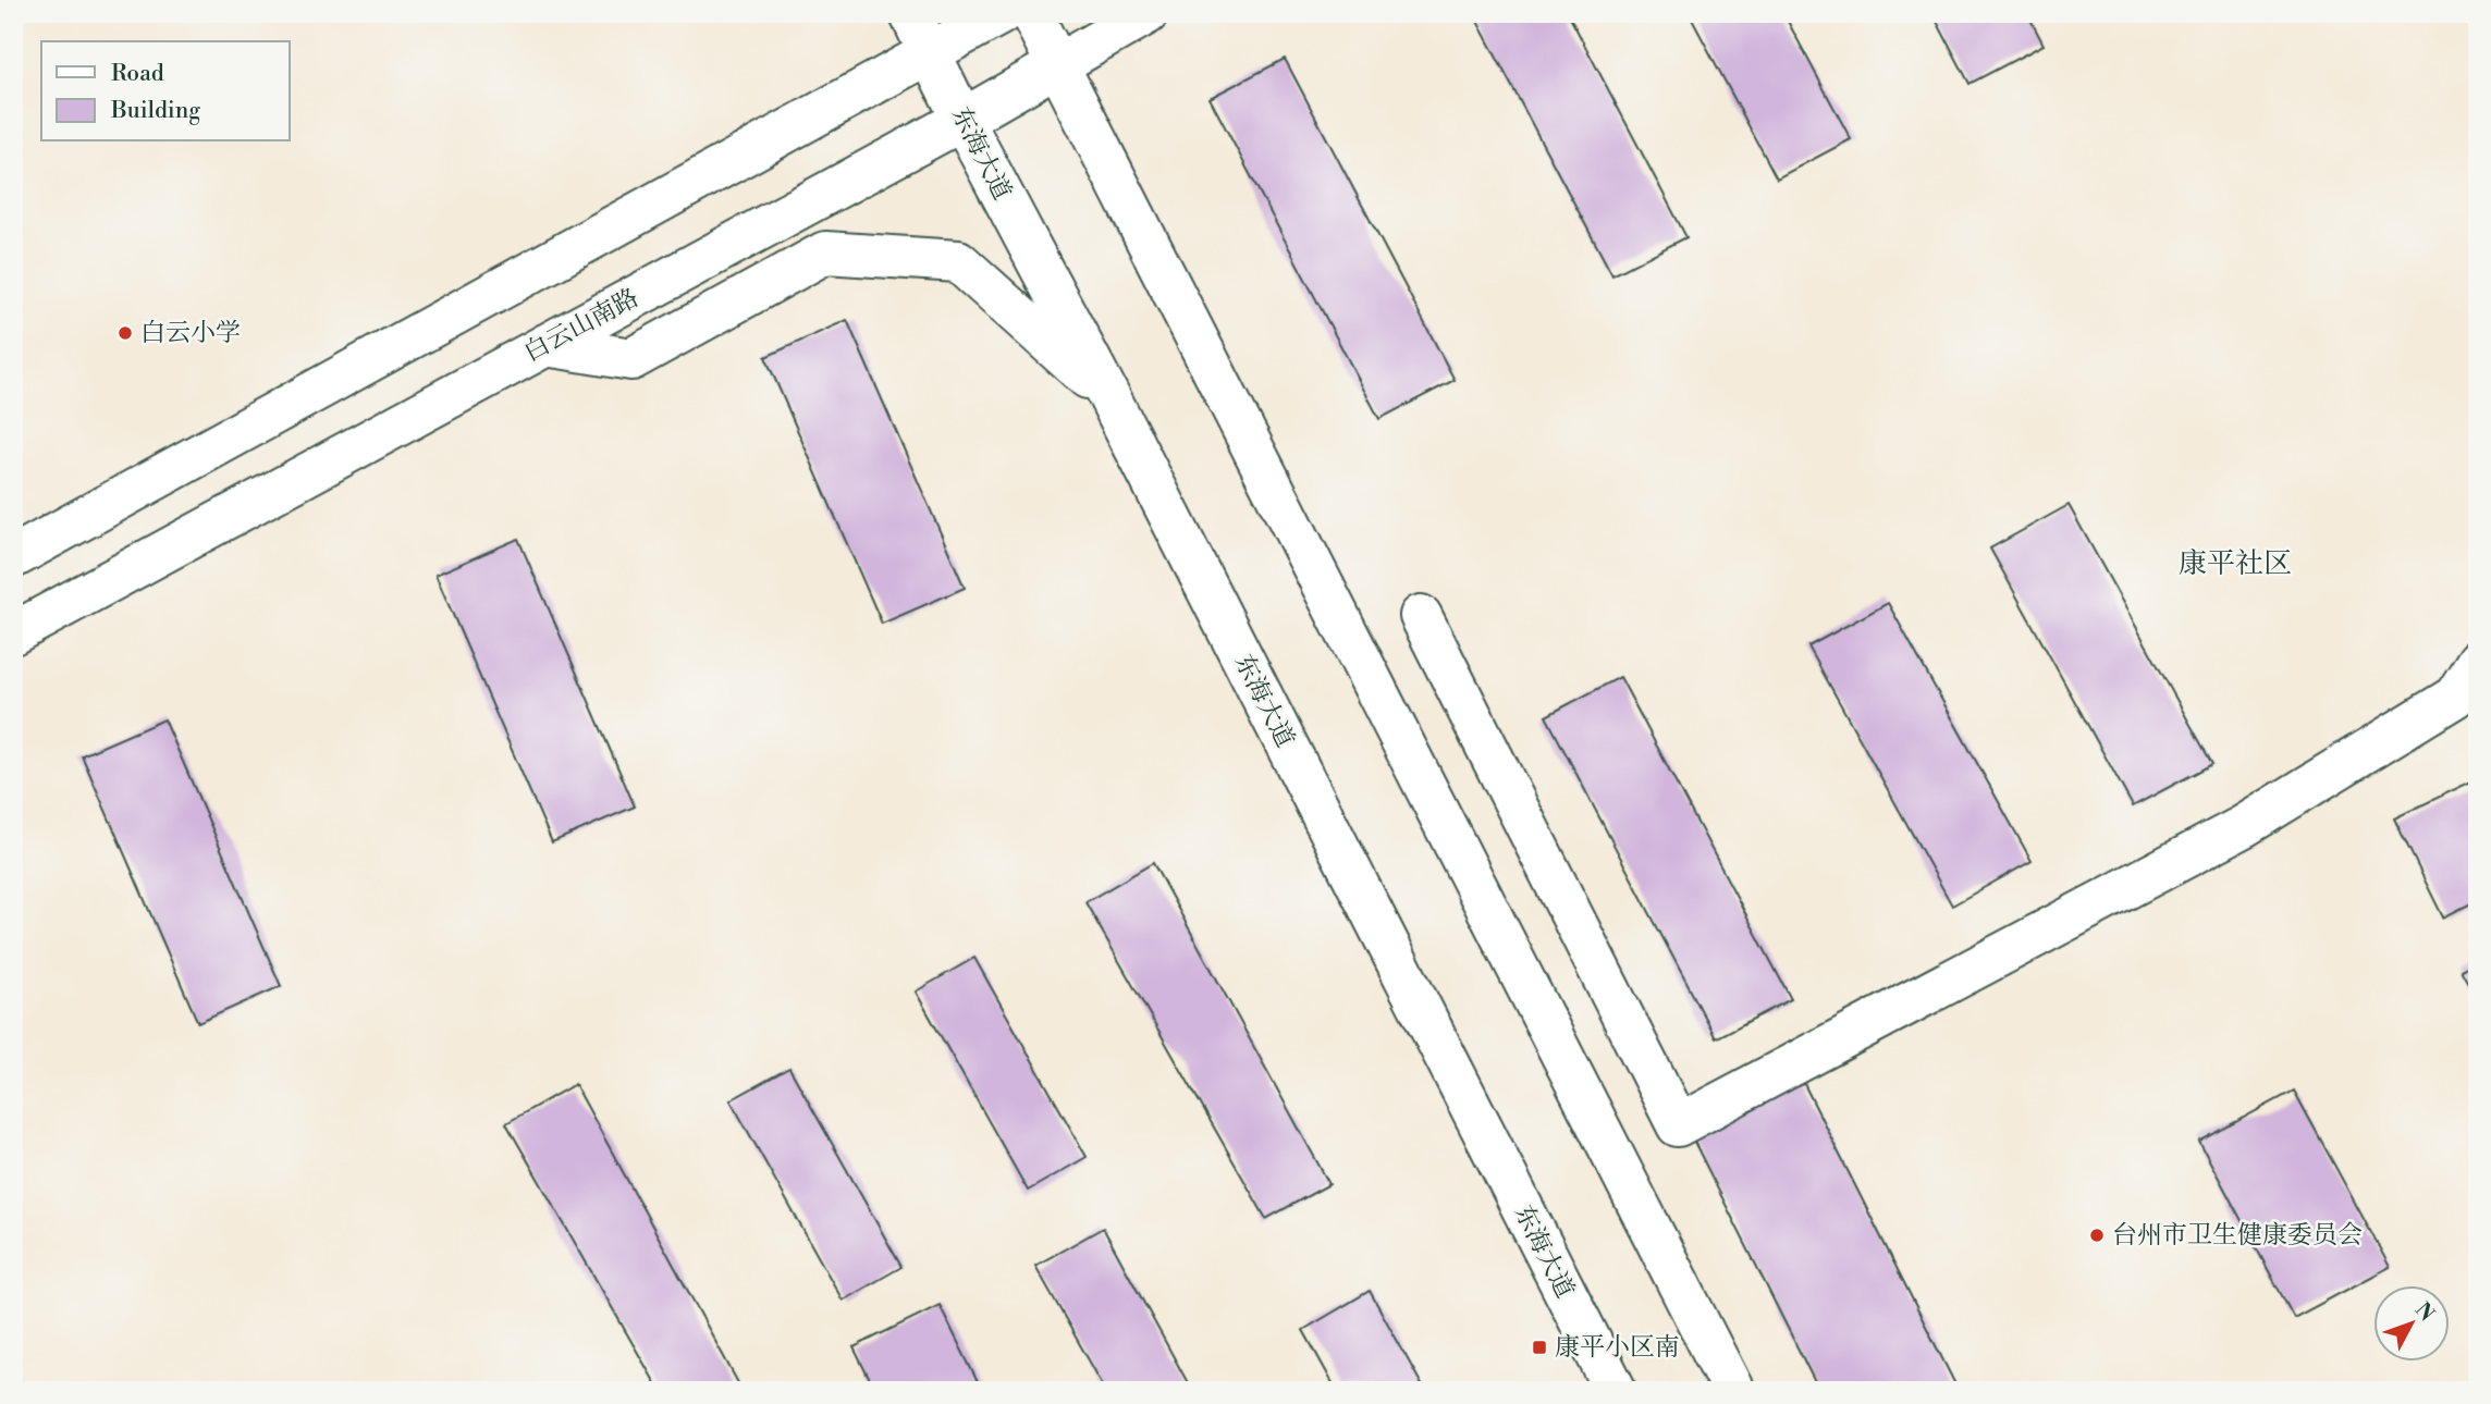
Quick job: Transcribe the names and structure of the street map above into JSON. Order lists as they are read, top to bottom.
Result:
{
  "streets": {
    "main road": ["东海大道", "白云山南路"]
  },
  "crossings": [
    ["东海大道", "白云山南路"]
  ],
  "districts": ["康平社区"],
  "places": {
    "other": ["白云小学", "台州市卫生健康委员会"],
    "transit": ["康平小区南"]
  },
  "legend": ["Road", "Building"],
  "north": "top right"
}
